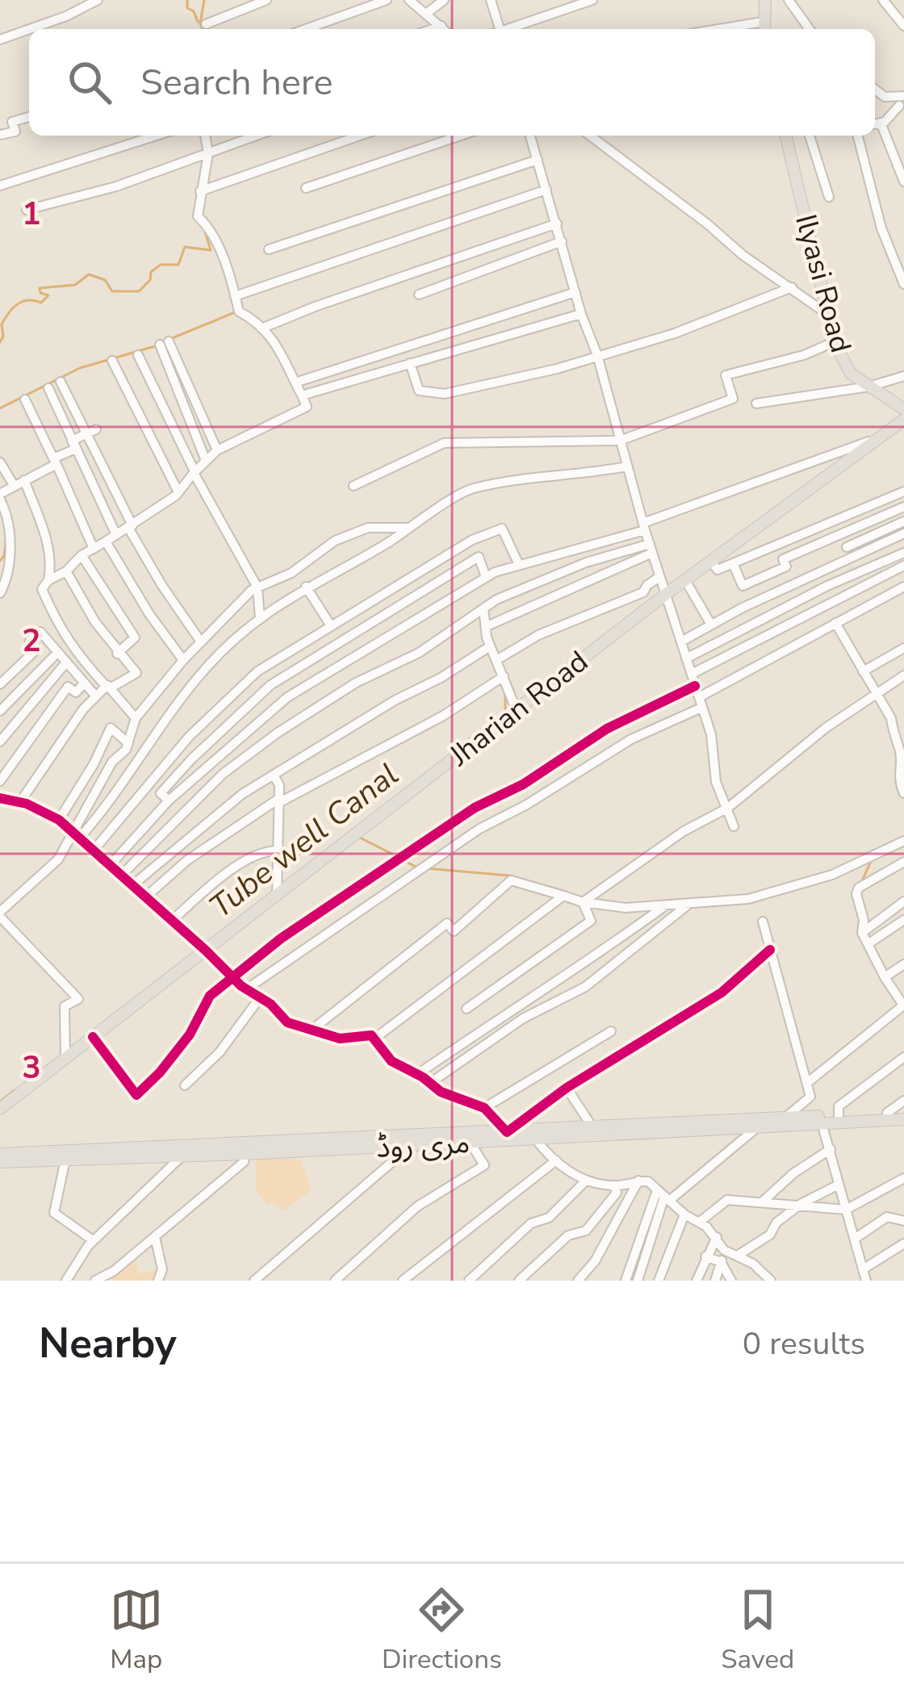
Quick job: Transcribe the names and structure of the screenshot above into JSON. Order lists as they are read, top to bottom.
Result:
{
  "streets": {
    "main road": ["Ilyasi Road", "Jharian Road", "مری روڈ"]
  },
  "water": ["Tube well Canal"],
  "page": {
    "search": "Search here",
    "heading": ["Nearby", "0 results"],
    "nav": ["Map", "Directions", "Saved"]
  },
  "grid": {
    "rows": ["1", "2", "3"]
  }
}
